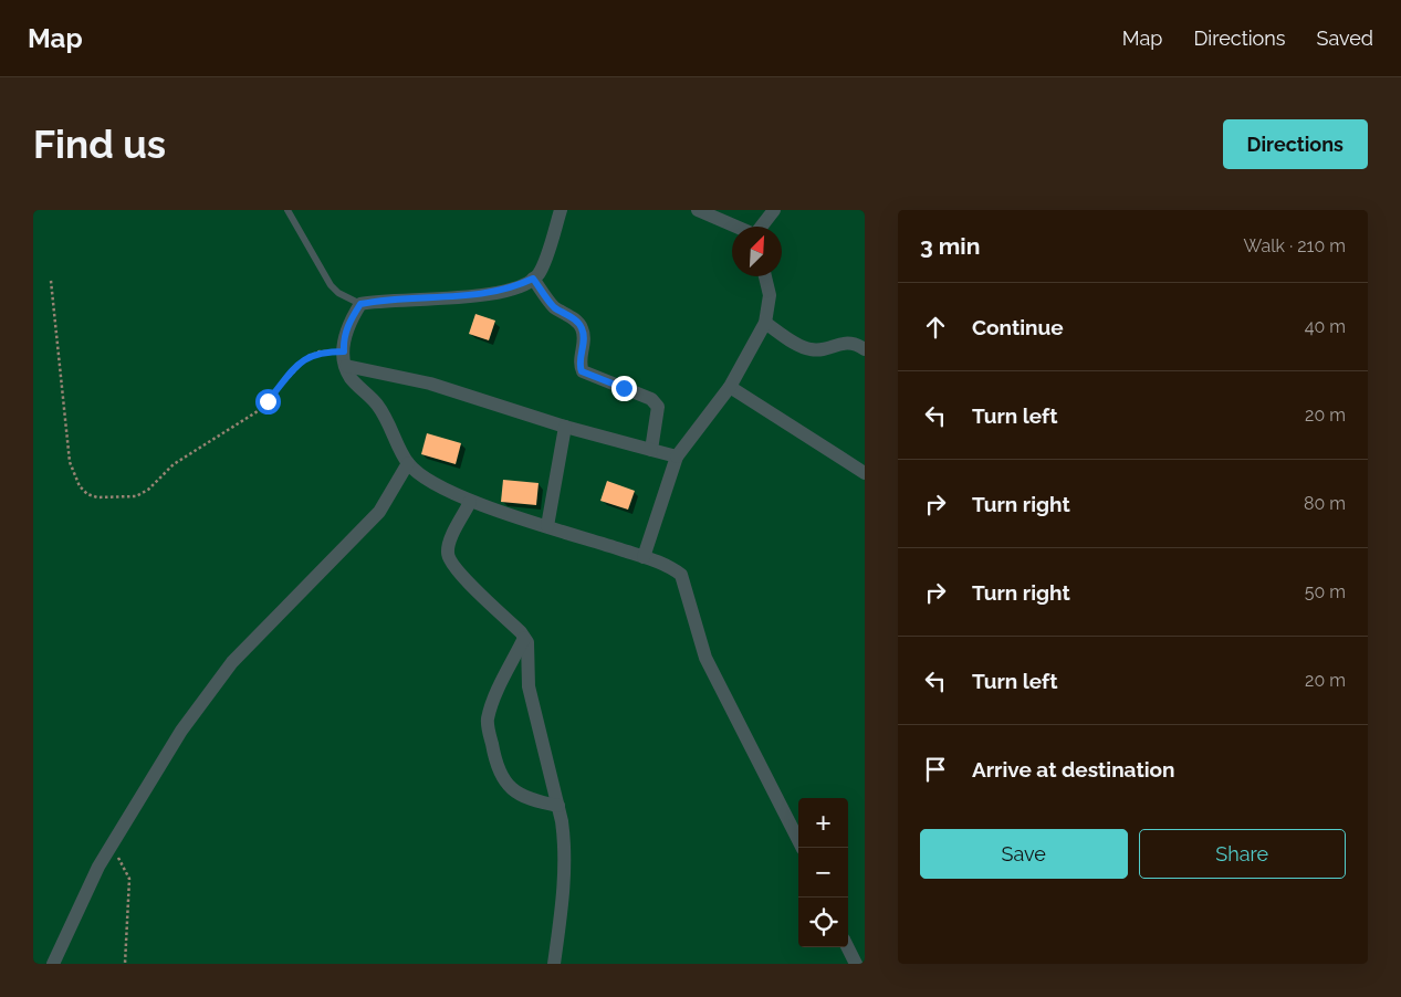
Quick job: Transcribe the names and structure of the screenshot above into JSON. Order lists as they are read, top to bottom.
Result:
{
  "north": "top right",
  "page": {
    "header": "Map",
    "nav": ["Map", "Directions", "Saved"],
    "buttons": [
      "Directions",
      ["Save", "Share"]
    ],
    "title": "Find us",
    "heading": ["3 min", "Walk · 210 m"],
    "list": [
      ["Continue", "40 m"],
      ["Turn left", "20 m"],
      ["Turn right", "80 m"],
      ["Turn right", "50 m"],
      ["Turn left", "20 m"],
      "Arrive at destination"
    ],
    "map_buttons": ["+", "−"]
  }
}
